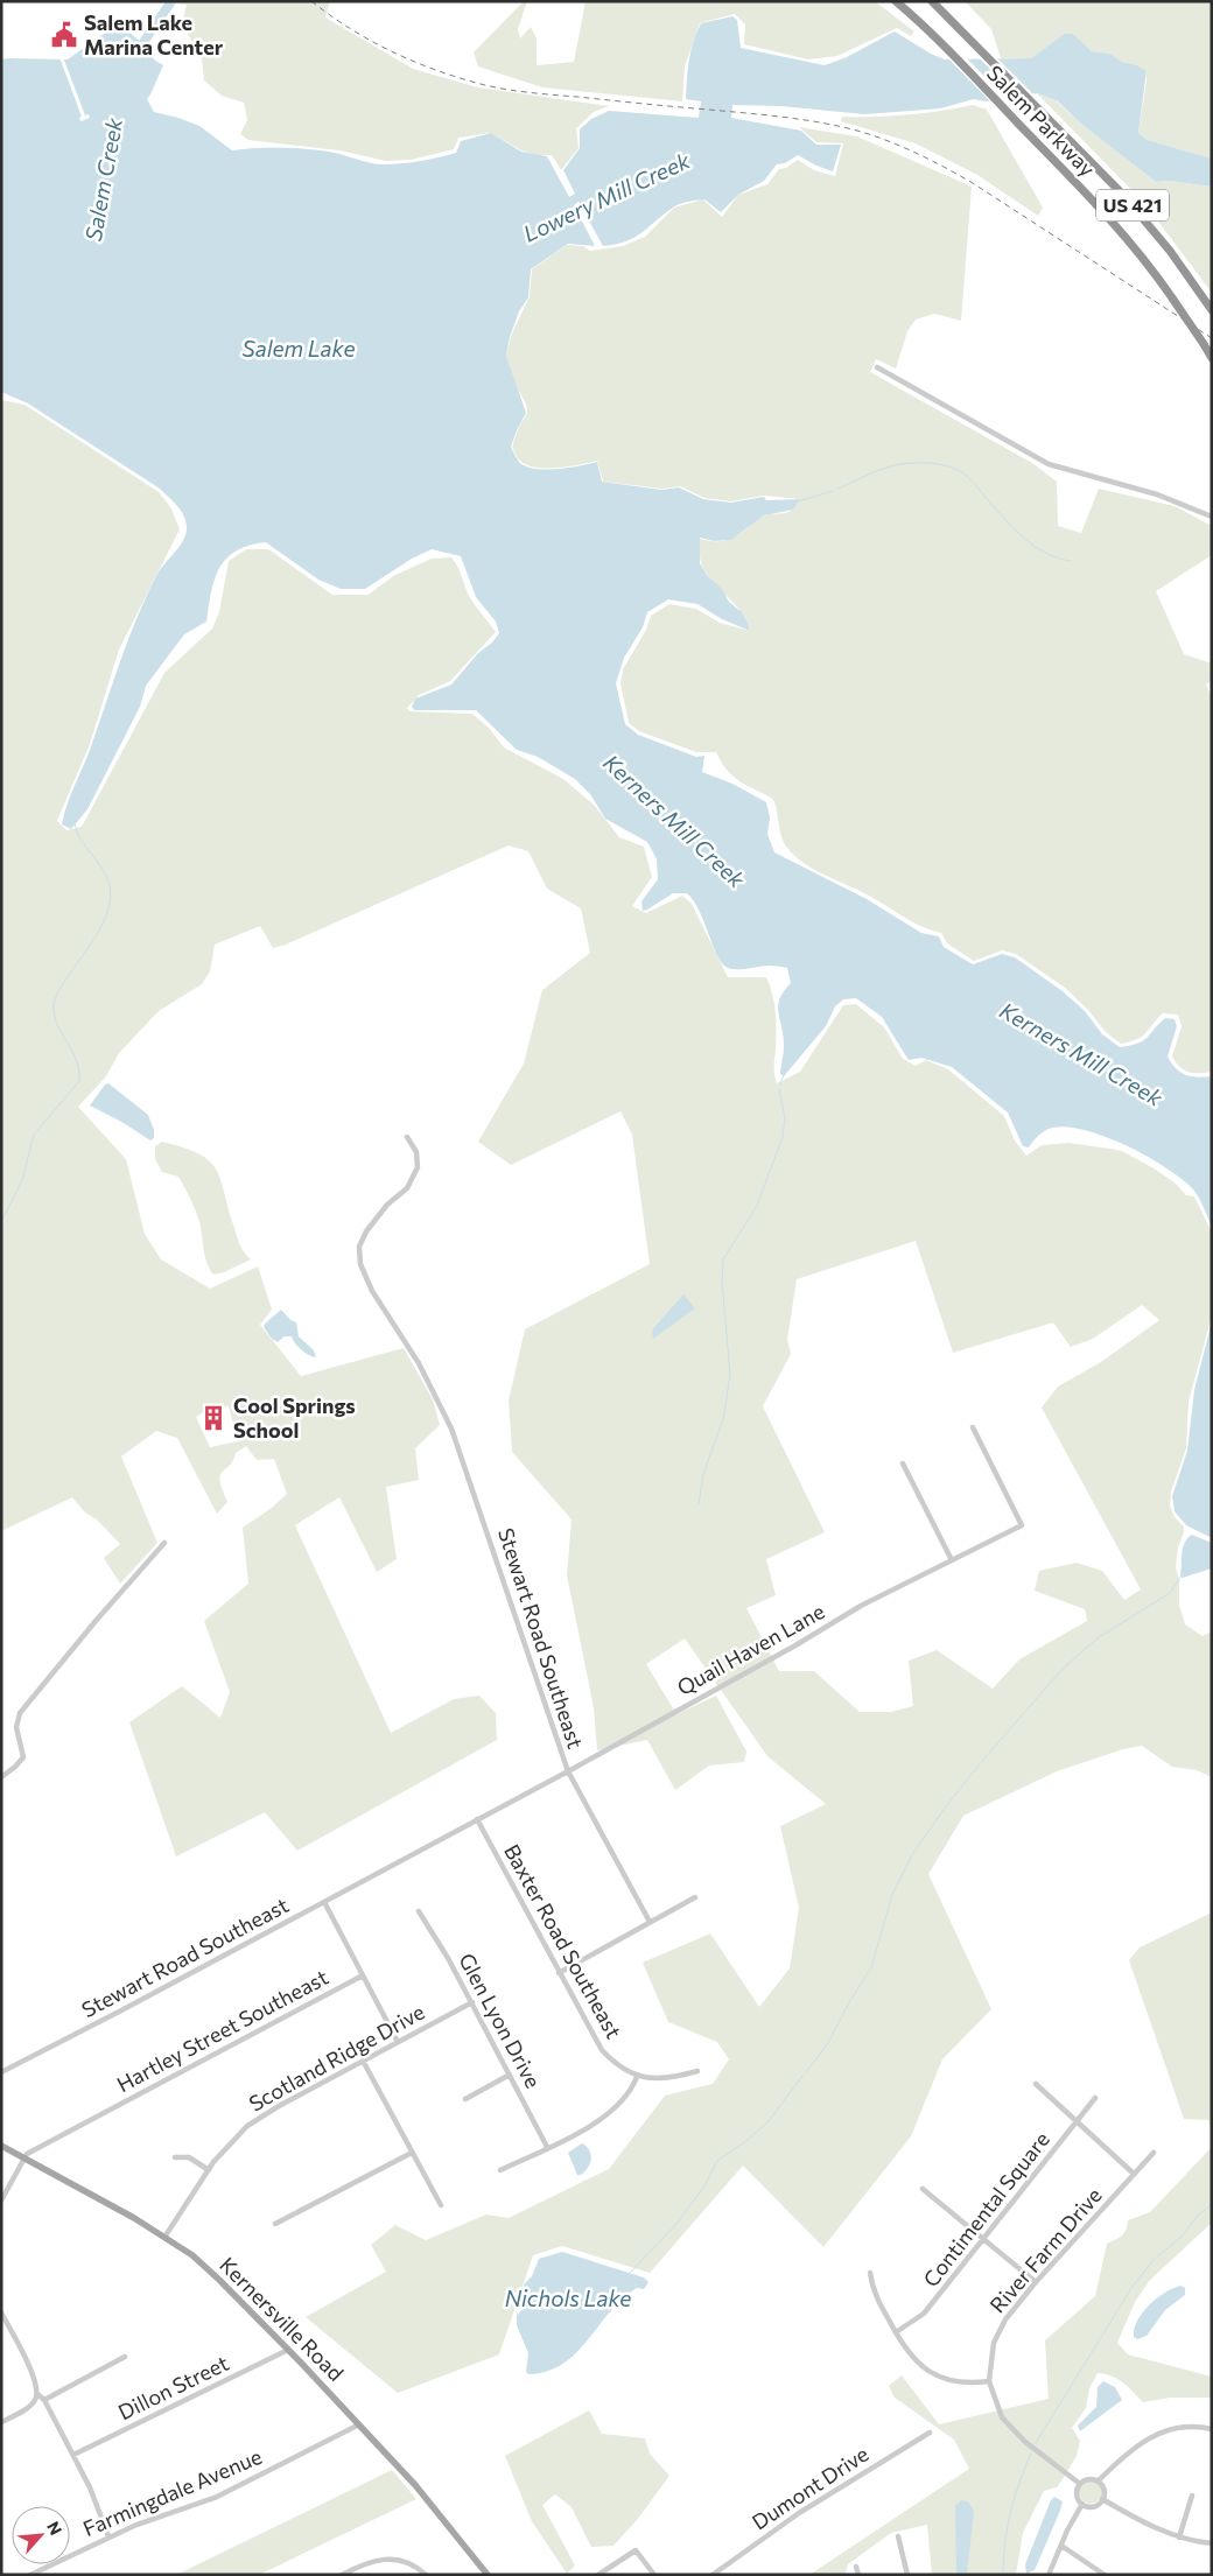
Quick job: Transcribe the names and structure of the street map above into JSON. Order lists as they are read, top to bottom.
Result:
{
  "streets": {
    "highway": ["Salem Parkway", "US 421"],
    "main road": ["Kernersville Road"],
    "street": [
      "Stewart Road Southeast",
      "Quail Haven Lane",
      "Baxter Road Southeast",
      "Glen Lyon Drive",
      "Hartley Street Southeast",
      "Scotland Ridge Drive",
      "Contimental Square",
      "River Farm Drive",
      "Dillon Street",
      "Dumont Drive",
      "Farmingdale Avenue"
    ]
  },
  "crossings": [
    ["Stewart Road Southeast", "Quail Haven Lane"],
    ["Stewart Road Southeast", "Baxter Road Southeast"],
    ["Glen Lyon Drive", "Scotland Ridge Drive"],
    ["Hartley Street Southeast", "Kernersville Road"],
    ["Scotland Ridge Drive", "Kernersville Road"],
    ["Kernersville Road", "Dillon Street"],
    ["Kernersville Road", "Farmingdale Avenue"]
  ],
  "water": [
    "Salem Creek",
    "Lowery Mill Creek",
    "Salem Lake",
    "Kerners Mill Creek",
    "Nichols Lake"
  ],
  "places": {
    "public building": ["Salem Lake Marina Center"],
    "building": ["Cool Springs School"]
  },
  "north": "top right"
}
